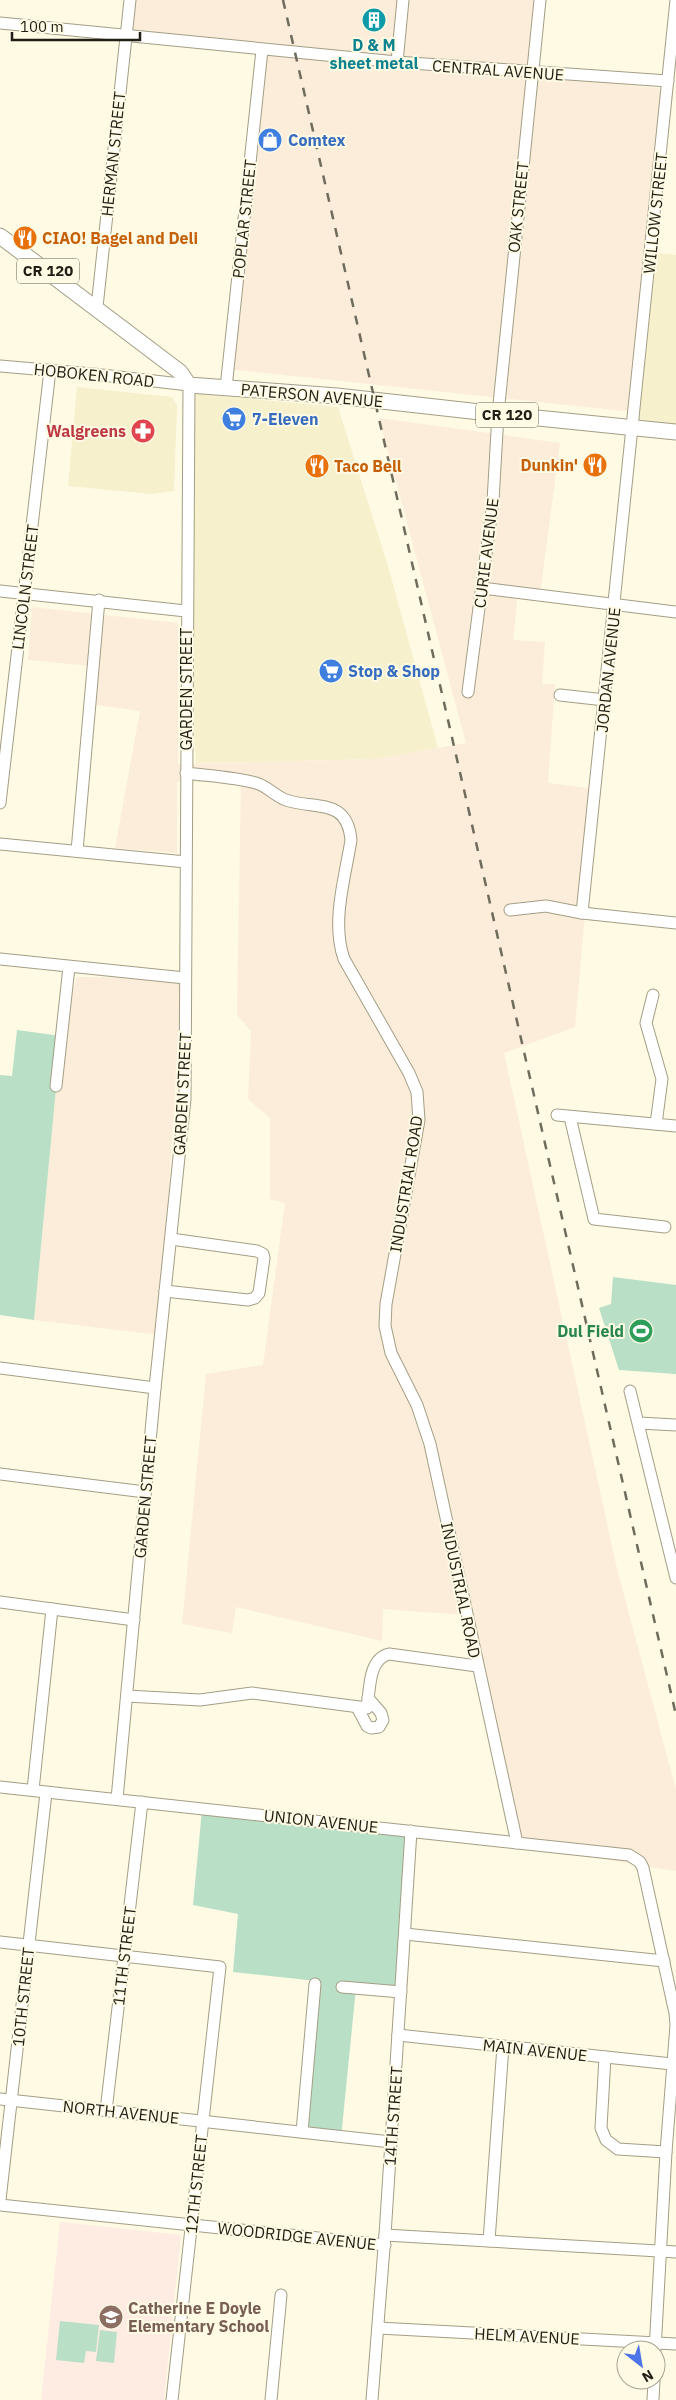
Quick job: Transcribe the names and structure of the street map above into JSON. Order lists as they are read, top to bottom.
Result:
{
  "streets": {
    "main road": ["CR 120", "PATERSON AVENUE"],
    "street": [
      "CENTRAL AVENUE",
      "HERMAN STREET",
      "OAK STREET",
      "WILLOW STREET",
      "POPLAR STREET",
      "HOBOKEN ROAD",
      "CURIE AVENUE",
      "LINCOLN STREET",
      "JORDAN AVENUE",
      "GARDEN STREET",
      "INDUSTRIAL ROAD",
      "UNION AVENUE",
      "11TH STREET",
      "10TH STREET",
      "MAIN AVENUE",
      "NORTH AVENUE",
      "14TH STREET",
      "12TH STREET",
      "WOODRIDGE AVENUE",
      "HELM AVENUE"
    ]
  },
  "crossings": [
    ["CENTRAL AVENUE", "HERMAN STREET"],
    ["CENTRAL AVENUE", "OAK STREET"],
    ["CENTRAL AVENUE", "WILLOW STREET"],
    ["CENTRAL AVENUE", "POPLAR STREET"],
    ["HERMAN STREET", "CR 120"],
    ["OAK STREET", "PATERSON AVENUE"],
    ["OAK STREET", "CURIE AVENUE"],
    ["WILLOW STREET", "PATERSON AVENUE"],
    ["WILLOW STREET", "JORDAN AVENUE"],
    ["POPLAR STREET", "PATERSON AVENUE"],
    ["CR 120", "HOBOKEN ROAD"],
    ["CR 120", "PATERSON AVENUE"],
    ["CR 120", "GARDEN STREET"],
    ["HOBOKEN ROAD", "PATERSON AVENUE"],
    ["HOBOKEN ROAD", "LINCOLN STREET"],
    ["HOBOKEN ROAD", "GARDEN STREET"],
    ["PATERSON AVENUE", "CURIE AVENUE"],
    ["PATERSON AVENUE", "JORDAN AVENUE"],
    ["PATERSON AVENUE", "GARDEN STREET"],
    ["GARDEN STREET", "INDUSTRIAL ROAD"],
    ["GARDEN STREET", "UNION AVENUE"],
    ["INDUSTRIAL ROAD", "UNION AVENUE"],
    ["UNION AVENUE", "11TH STREET"],
    ["UNION AVENUE", "10TH STREET"],
    ["UNION AVENUE", "14TH STREET"],
    ["11TH STREET", "NORTH AVENUE"],
    ["11TH STREET", "12TH STREET"],
    ["10TH STREET", "NORTH AVENUE"],
    ["MAIN AVENUE", "14TH STREET"],
    ["NORTH AVENUE", "14TH STREET"],
    ["NORTH AVENUE", "12TH STREET"],
    ["14TH STREET", "WOODRIDGE AVENUE"],
    ["14TH STREET", "HELM AVENUE"],
    ["12TH STREET", "WOODRIDGE AVENUE"]
  ],
  "places": {
    "building": ["D & M sheet metal"],
    "shop": ["Comtex"],
    "restaurant": ["CIAO! Bagel and Deli", "Dunkin'", "Taco Bell"],
    "supermarket": ["7-Eleven", "Stop & Shop"],
    "pharmacy": ["Walgreens"],
    "sports": ["Dul Field"],
    "school or university": ["Catherine E Doyle Elementary School"]
  },
  "scale_bar": "100 m",
  "north": "bottom right"
}
